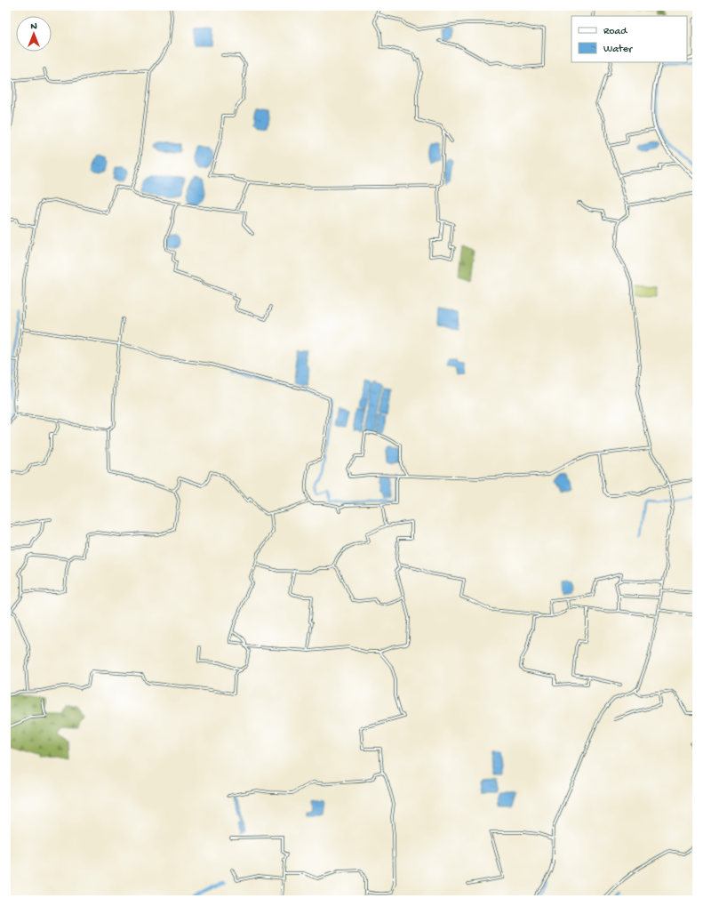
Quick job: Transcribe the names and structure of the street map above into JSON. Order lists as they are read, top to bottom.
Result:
{
  "legend": ["Road", "Water"],
  "north": "top"
}
